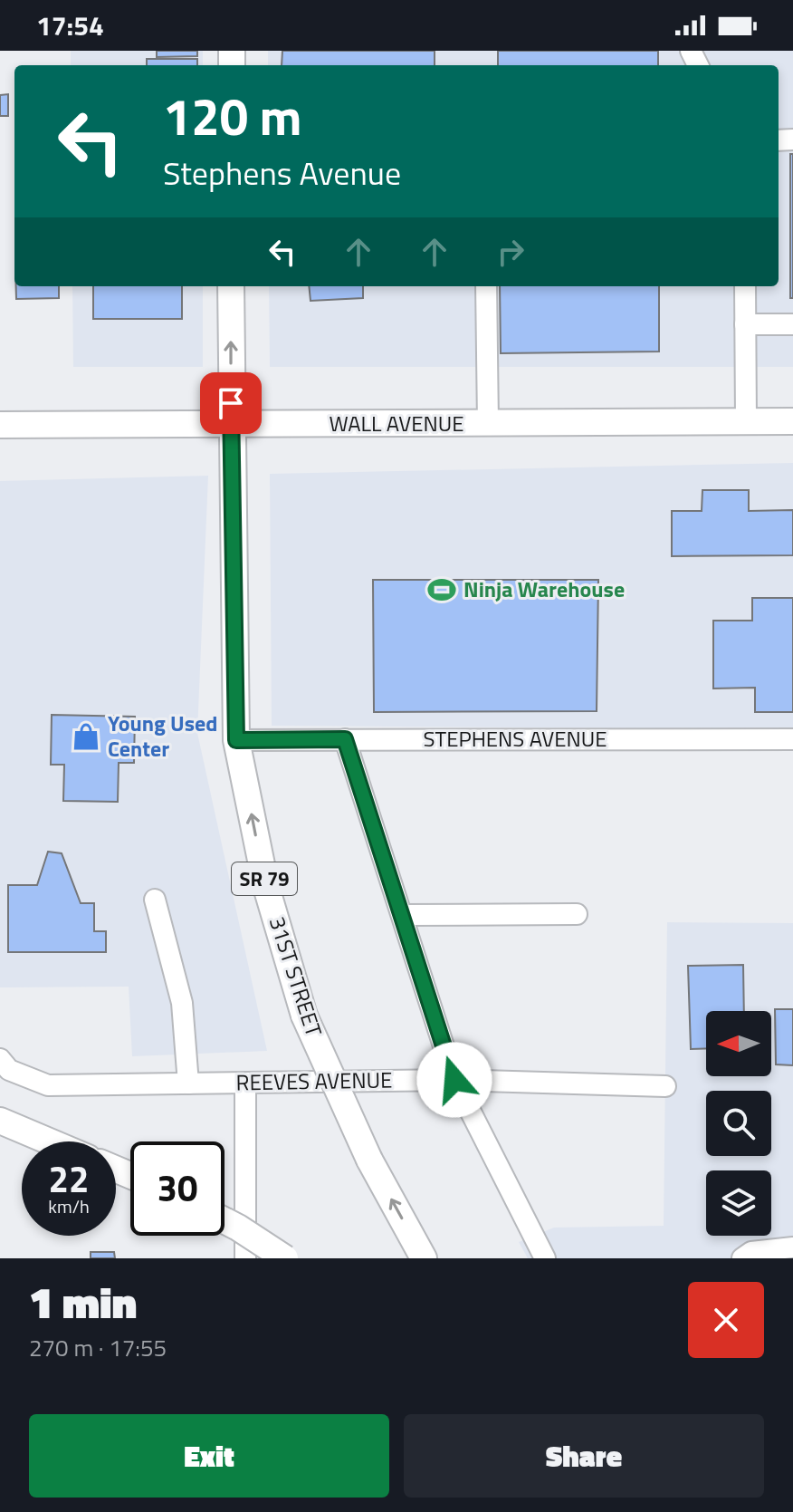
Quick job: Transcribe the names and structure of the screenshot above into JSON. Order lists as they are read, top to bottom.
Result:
{
  "streets": {
    "main road": ["WALL AVENUE", "SR 79", "31ST STREET"],
    "street": ["STEPHENS AVENUE", "REEVES AVENUE"]
  },
  "crossings": [
    ["WALL AVENUE", "31ST STREET"],
    ["STEPHENS AVENUE", "31ST STREET"]
  ],
  "one_way": ["31ST STREET"],
  "places": {
    "sports": ["Ninja Warehouse"],
    "shop": ["Young Used Center"]
  },
  "north": "left",
  "page": {
    "status": "17:54",
    "turn": ["120 m", "Stephens Avenue"],
    "speed": "22 km/h",
    "limit": "30",
    "heading": ["1 min", "270 m · 17:55"],
    "buttons": ["Exit", "Share"]
  }
}
